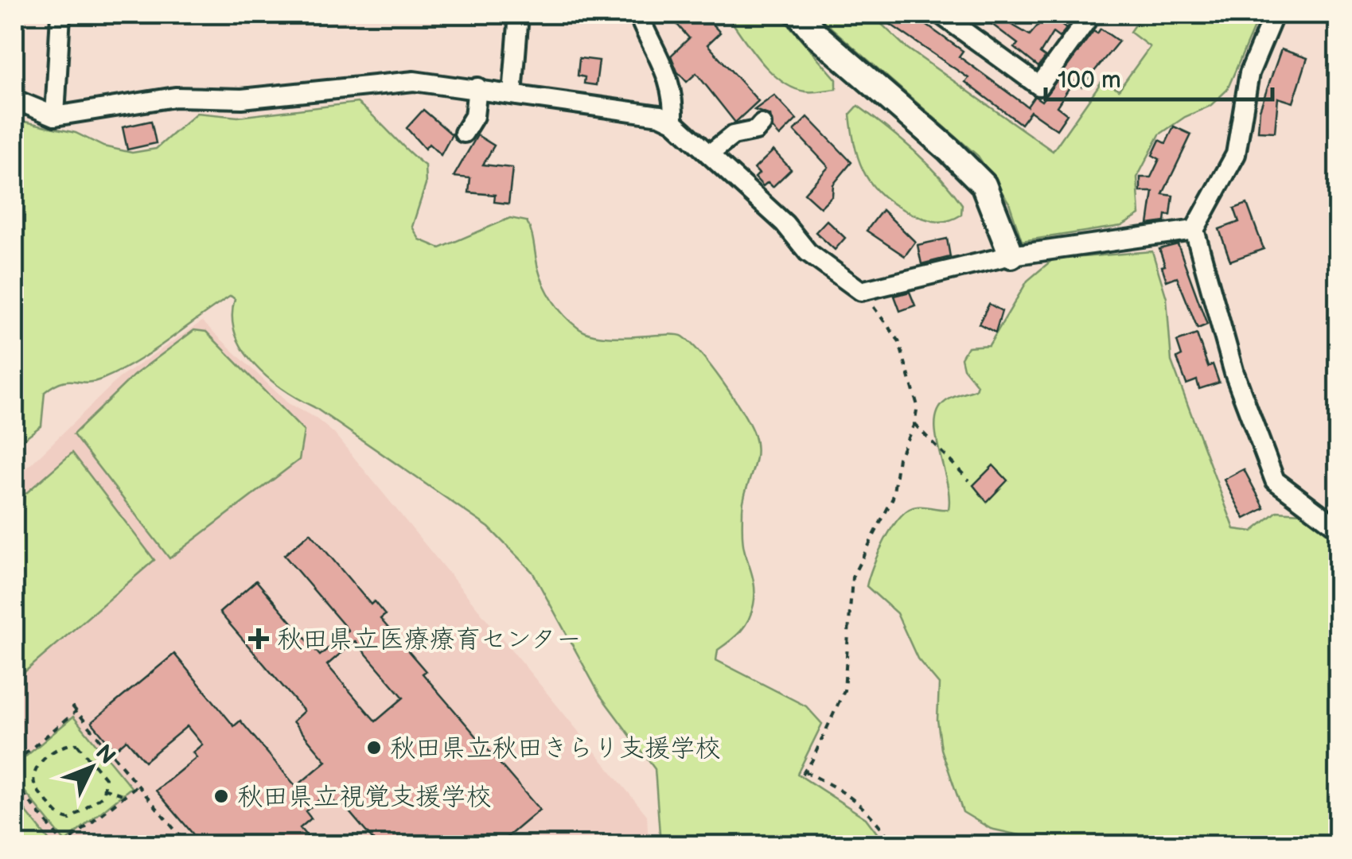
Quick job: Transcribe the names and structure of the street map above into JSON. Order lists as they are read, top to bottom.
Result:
{
  "places": {
    "health": ["秋田県立医療療育センター"],
    "other": ["秋田県立秋田きらり支援学校", "秋田県立視覚支援学校"]
  },
  "scale_bar": "100 m",
  "north": "top right"
}
